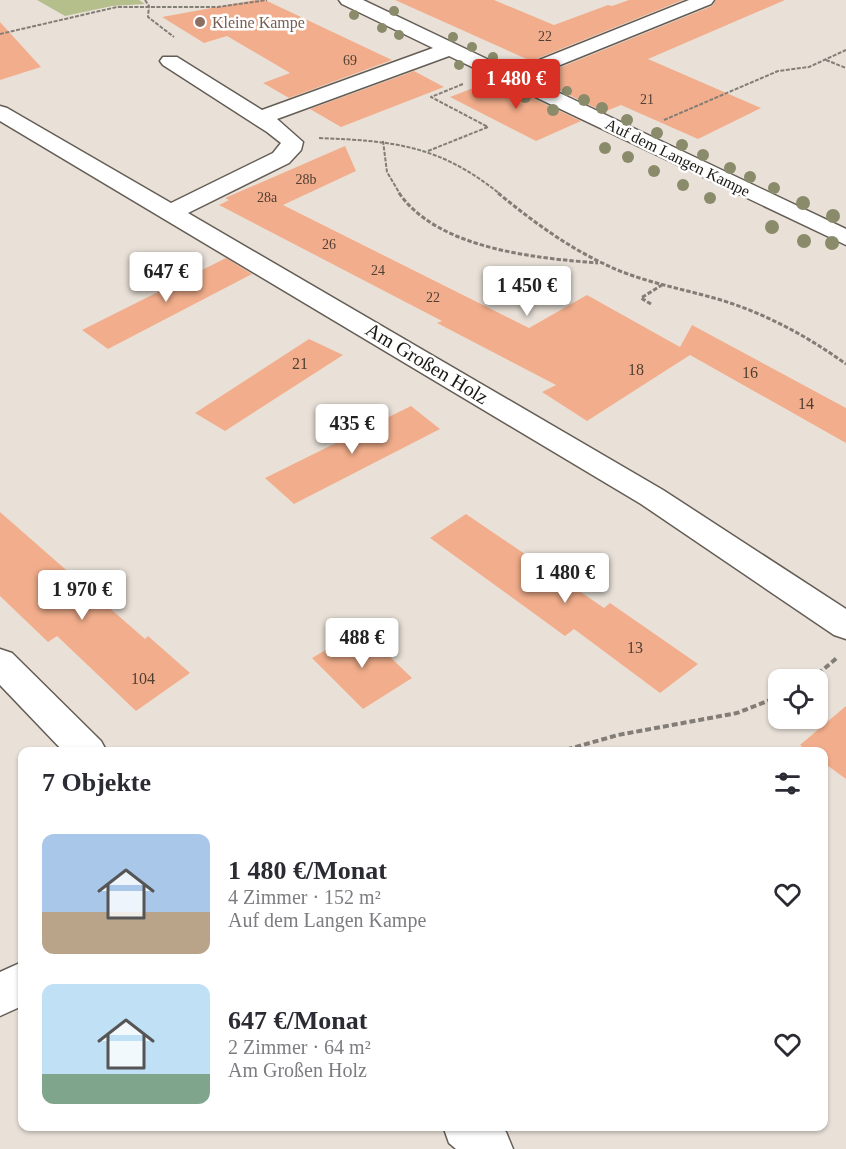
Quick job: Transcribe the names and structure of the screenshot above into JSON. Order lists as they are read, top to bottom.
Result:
{
  "streets": {
    "street": ["Auf dem Langen Kampe", "Am Großen Holz"]
  },
  "places": ["Kleine Kampe"],
  "house_numbers": [
    "22",
    "69",
    "21",
    "28b",
    "28a",
    "26",
    "24",
    "22",
    "21",
    "18",
    "16",
    "14",
    "13",
    "104"
  ],
  "page": {
    "price": [
      "1 480 €",
      "647 €",
      "1 450 €",
      "435 €",
      "1 480 €",
      "1 970 €",
      "488 €"
    ],
    "heading": "7 Objekte",
    "list": [
      {
        "name": "1 480 €/Monat",
        "note": "4 Zimmer · 152 m² · Auf dem Langen Kampe"
      },
      {
        "name": "647 €/Monat",
        "note": "2 Zimmer · 64 m² · Am Großen Holz"
      }
    ]
  }
}
